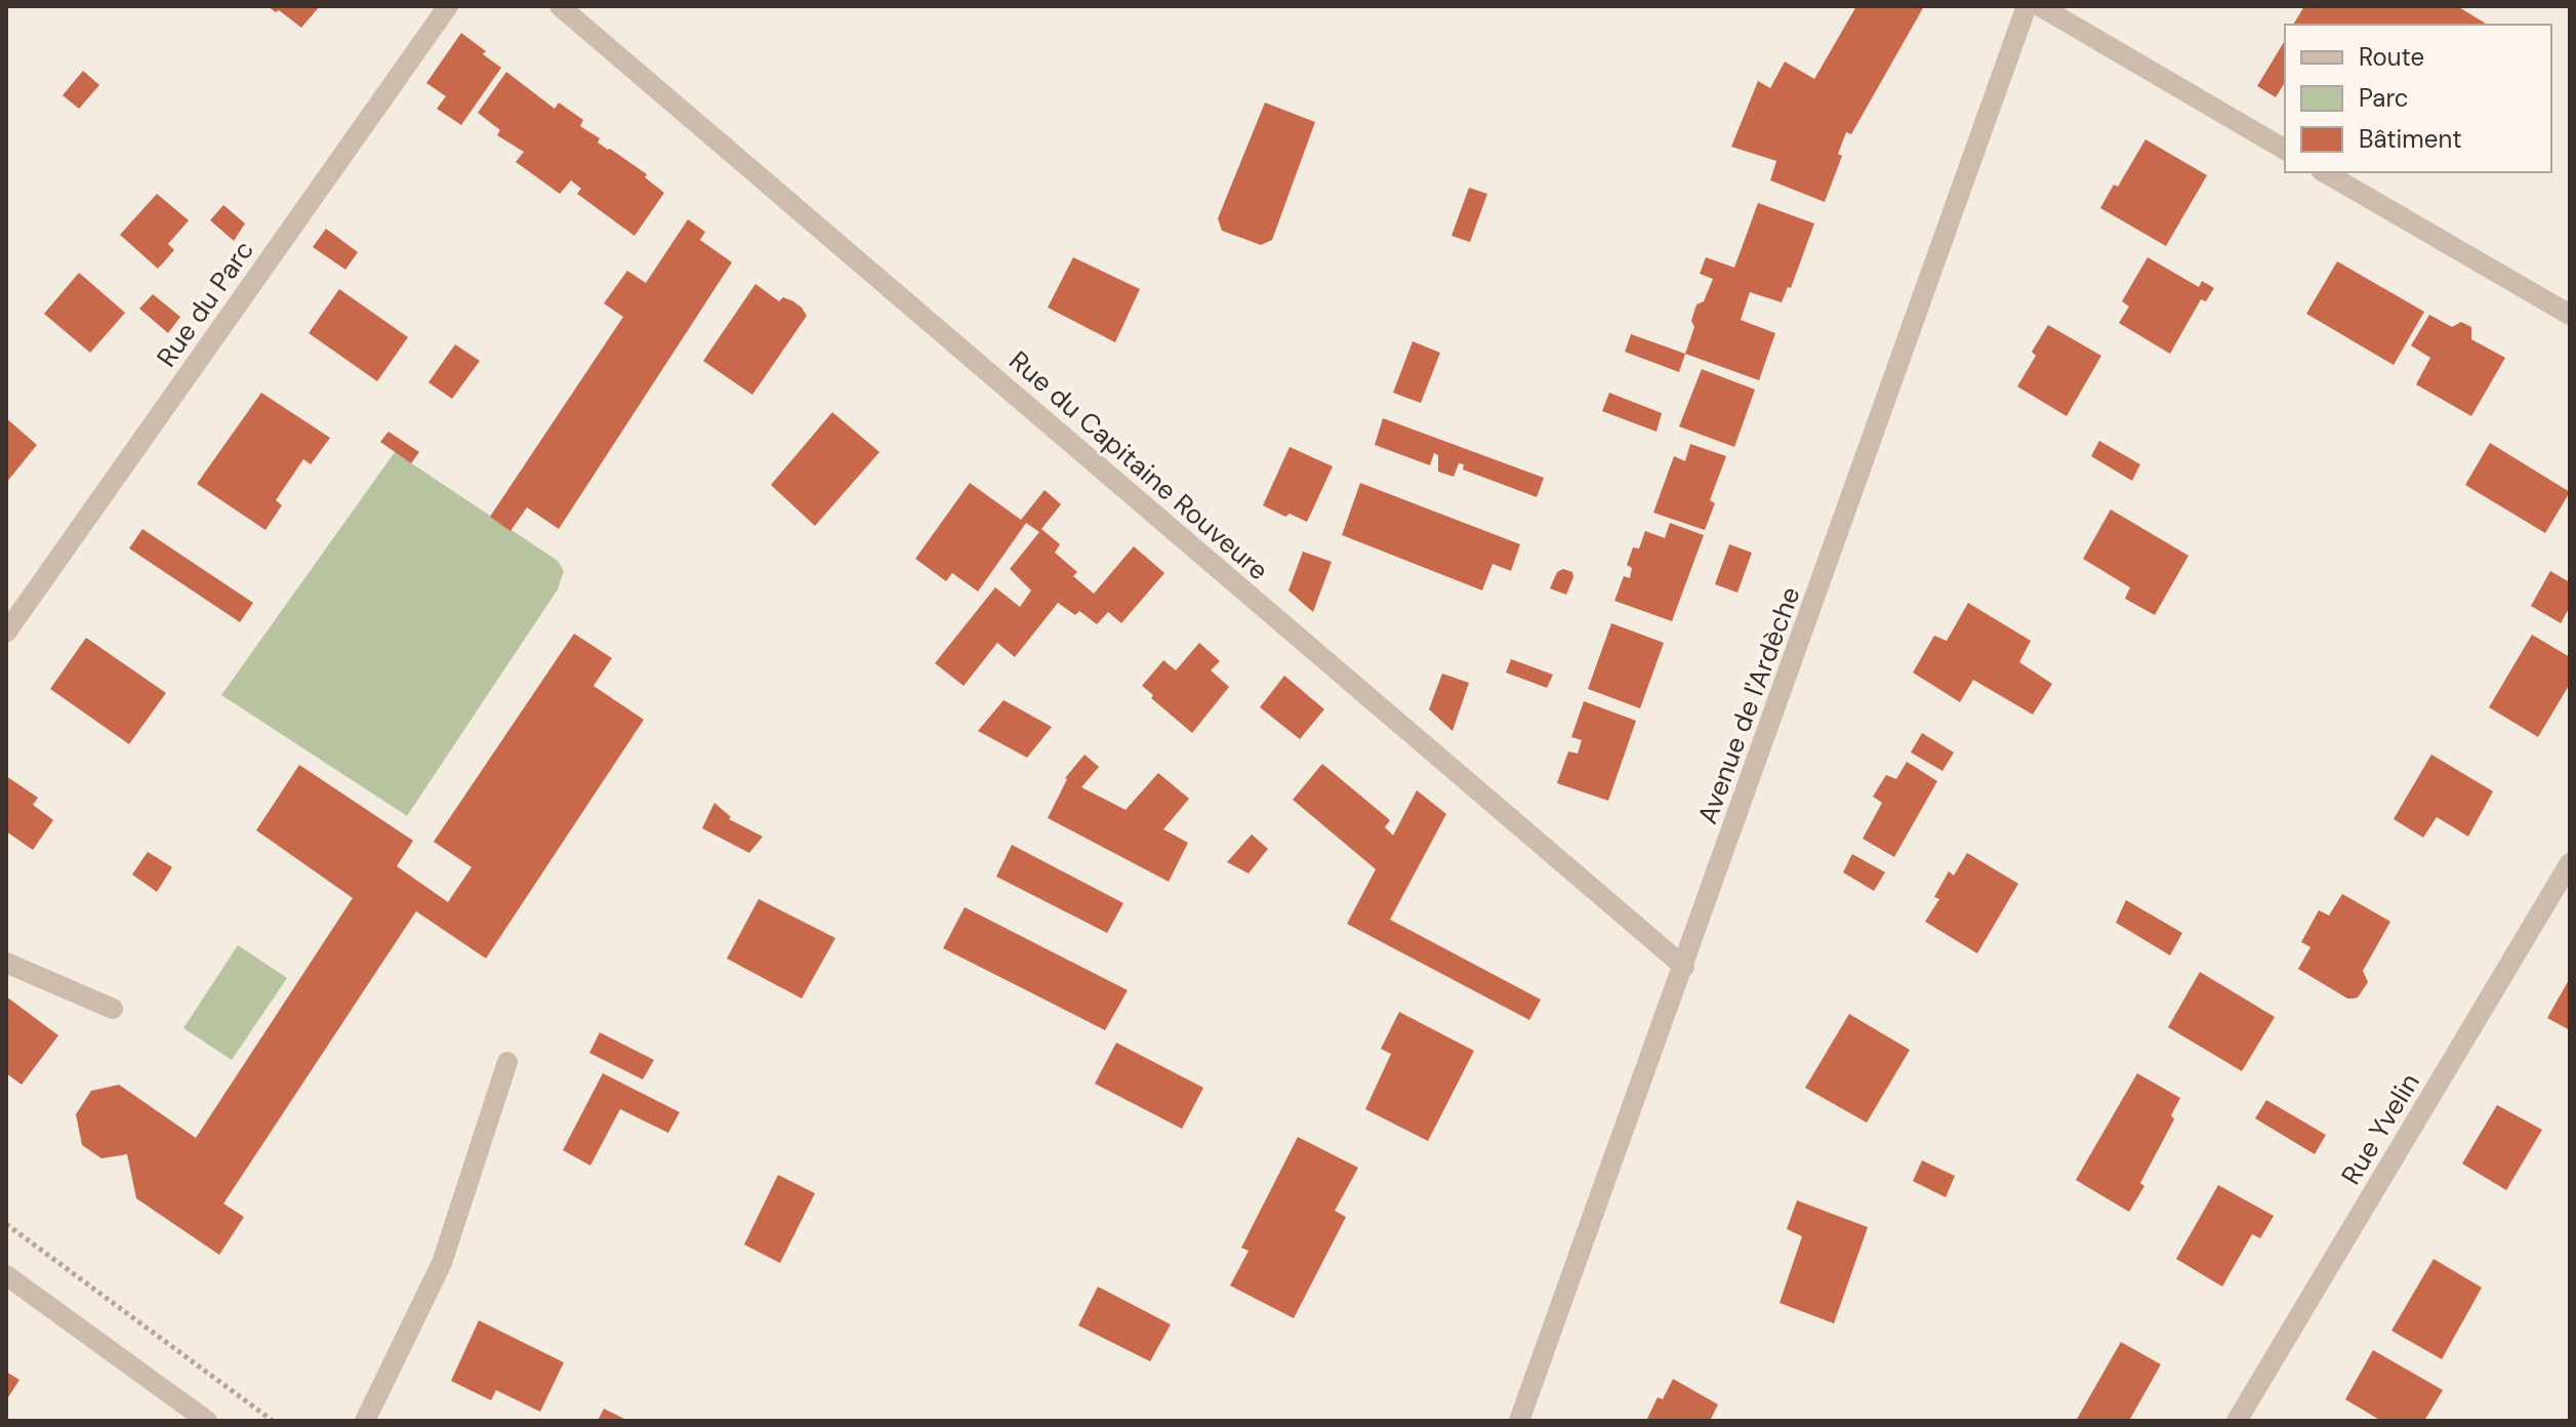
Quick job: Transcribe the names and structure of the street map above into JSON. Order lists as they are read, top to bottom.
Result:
{
  "streets": {
    "street": [
      "Rue du Parc",
      "Rue du Capitaine Rouveure",
      "Avenue de l'Ardèche",
      "Rue Yvelin"
    ]
  },
  "crossings": [
    ["Rue du Capitaine Rouveure", "Avenue de l'Ardèche"]
  ],
  "legend": ["Route", "Parc", "Bâtiment"]
}
